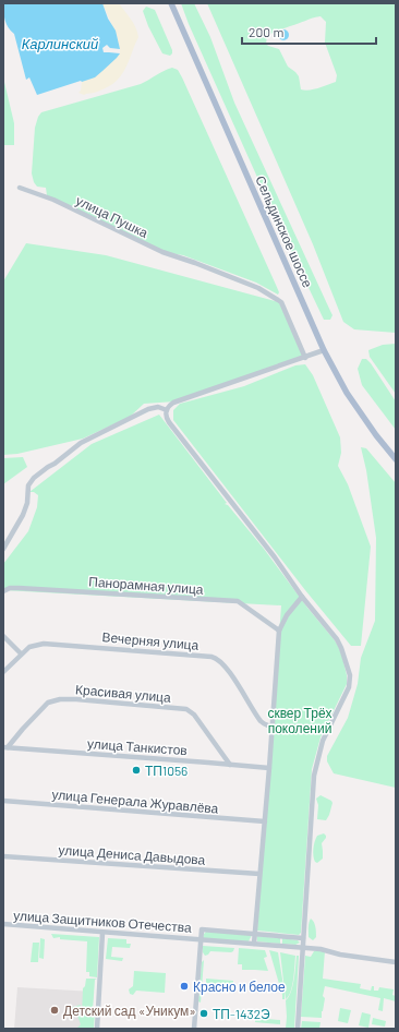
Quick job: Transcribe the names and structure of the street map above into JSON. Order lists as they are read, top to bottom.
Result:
{
  "streets": {
    "main road": ["Сельдинское шоссе"],
    "street": [
      "улица Пушка",
      "Панорамная улица",
      "Вечерняя улица",
      "Красивая улица",
      "улица Танкистов",
      "улица Генерала Журавлёва",
      "улица Дениса Давыдова",
      "улица Защитников Отечества"
    ]
  },
  "crossings": [
    ["Красивая улица", "улица Танкистов"]
  ],
  "water": ["Карлинский"],
  "parks": ["сквер Трёх поколений"],
  "places": [
    "ТП1056",
    "Красно и белое",
    "Детский сад «Уникум»",
    "ТП-1432Э"
  ],
  "scale_bar": "200 m"
}
